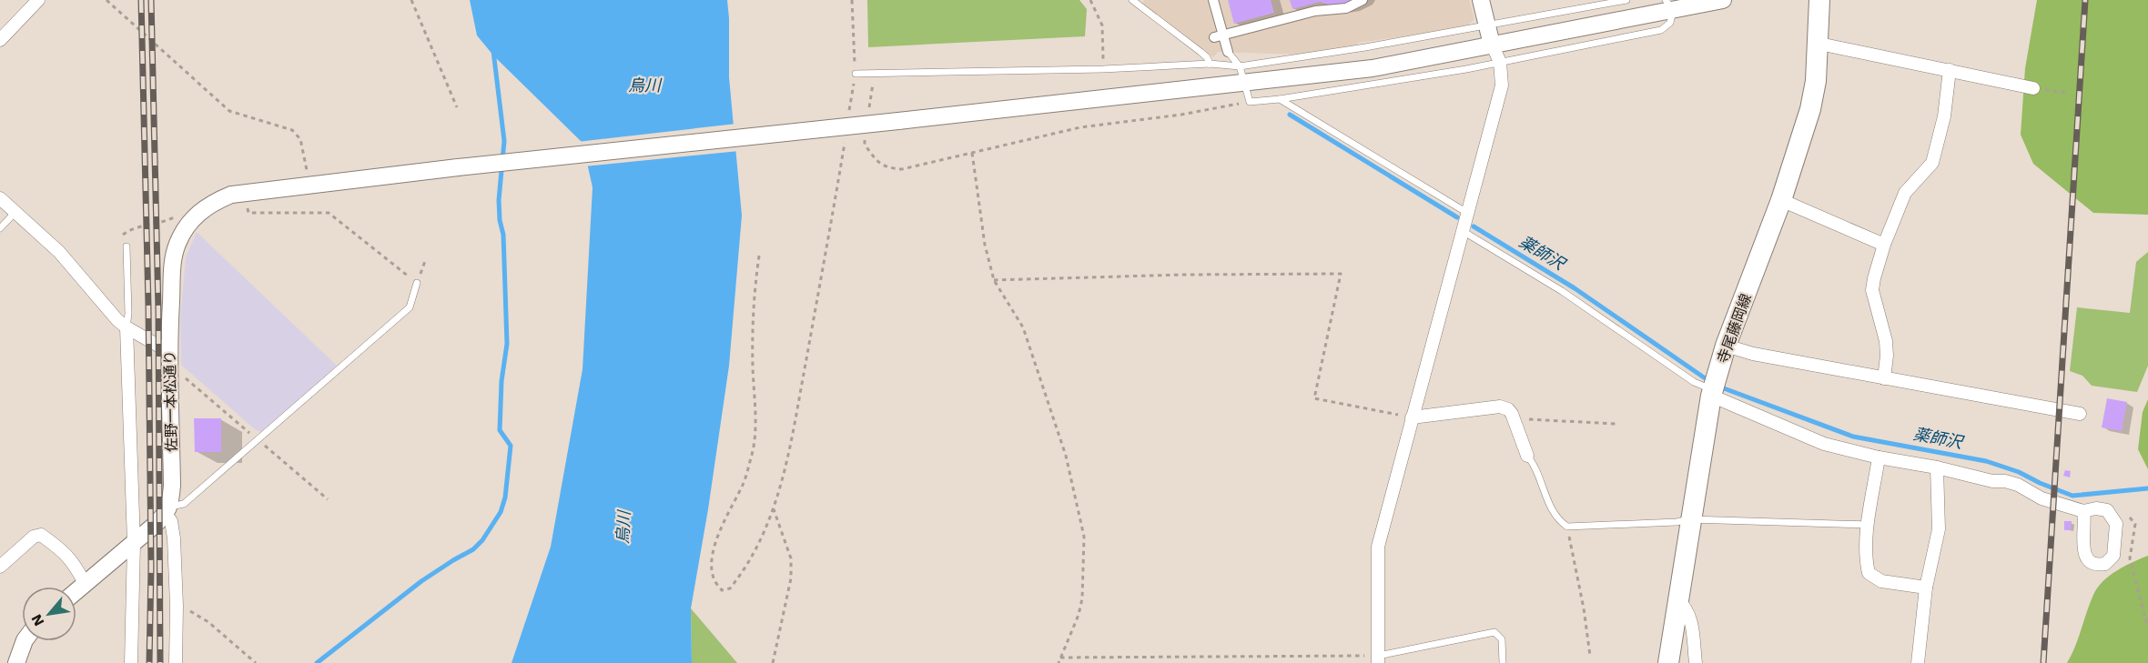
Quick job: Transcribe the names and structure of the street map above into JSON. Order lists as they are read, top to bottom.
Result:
{
  "streets": {
    "main road": ["寺尾藤岡線"],
    "street": ["佐野一本松通り"]
  },
  "water": ["烏川", "薬師沢"],
  "north": "bottom left"
}
